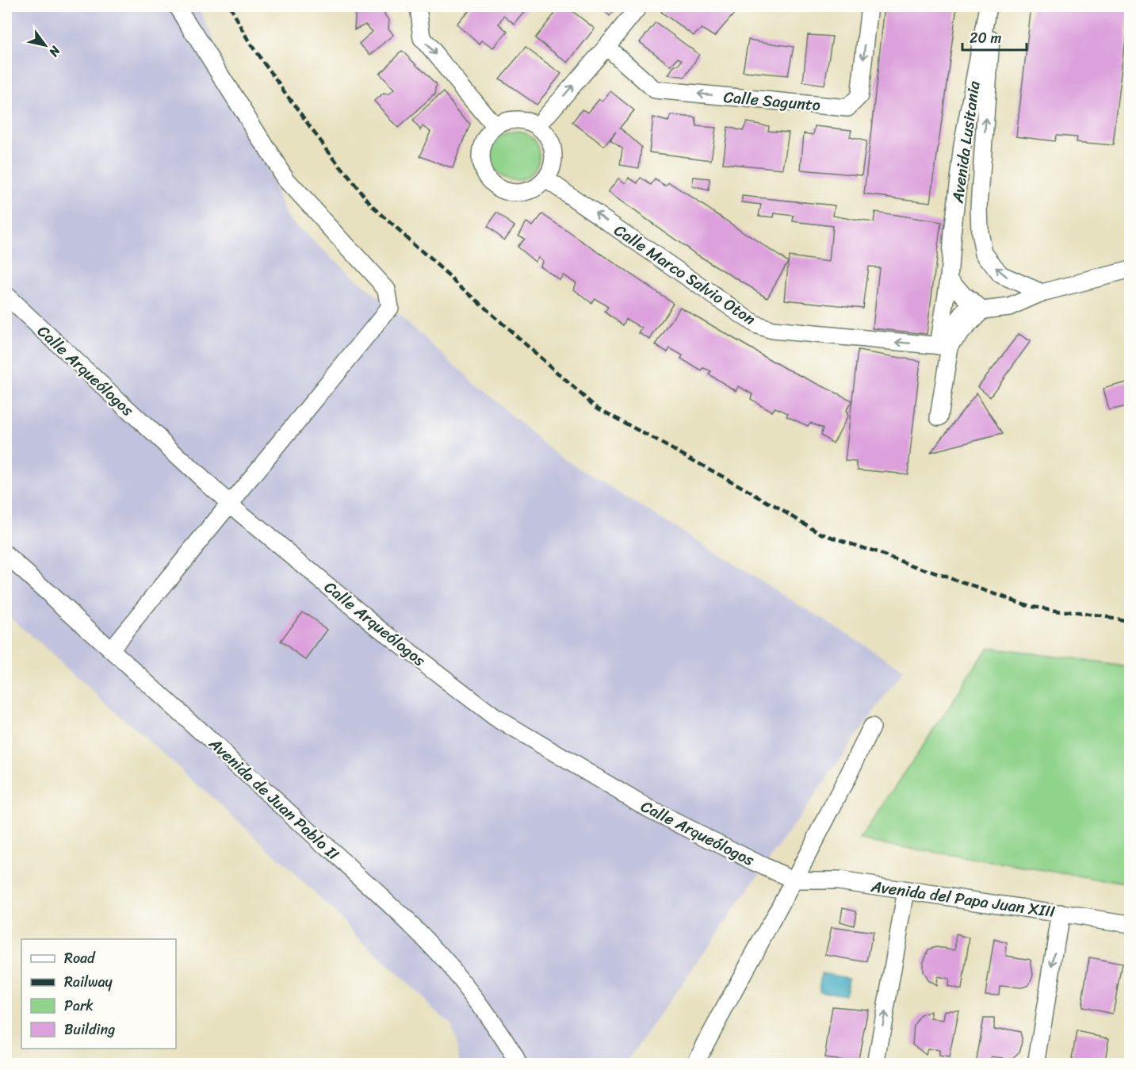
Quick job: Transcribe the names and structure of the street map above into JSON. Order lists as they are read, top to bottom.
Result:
{
  "streets": {
    "street": [
      "Calle Sagunto",
      "Avenida Lusitania",
      "Calle Marco Salvio Oton",
      "Calle Arqueólogos",
      "Avenida de Juan Pablo II",
      "Avenida del Papa Juan XIII"
    ]
  },
  "crossings": [
    ["Avenida Lusitania", "Calle Marco Salvio Oton"],
    ["Calle Arqueólogos", "Avenida del Papa Juan XIII"]
  ],
  "one_way": ["Calle Marco Salvio Oton"],
  "legend": [
    "Road",
    "Railway",
    "Park",
    "Building"
  ],
  "scale_bar": "20 m",
  "north": "bottom right"
}
